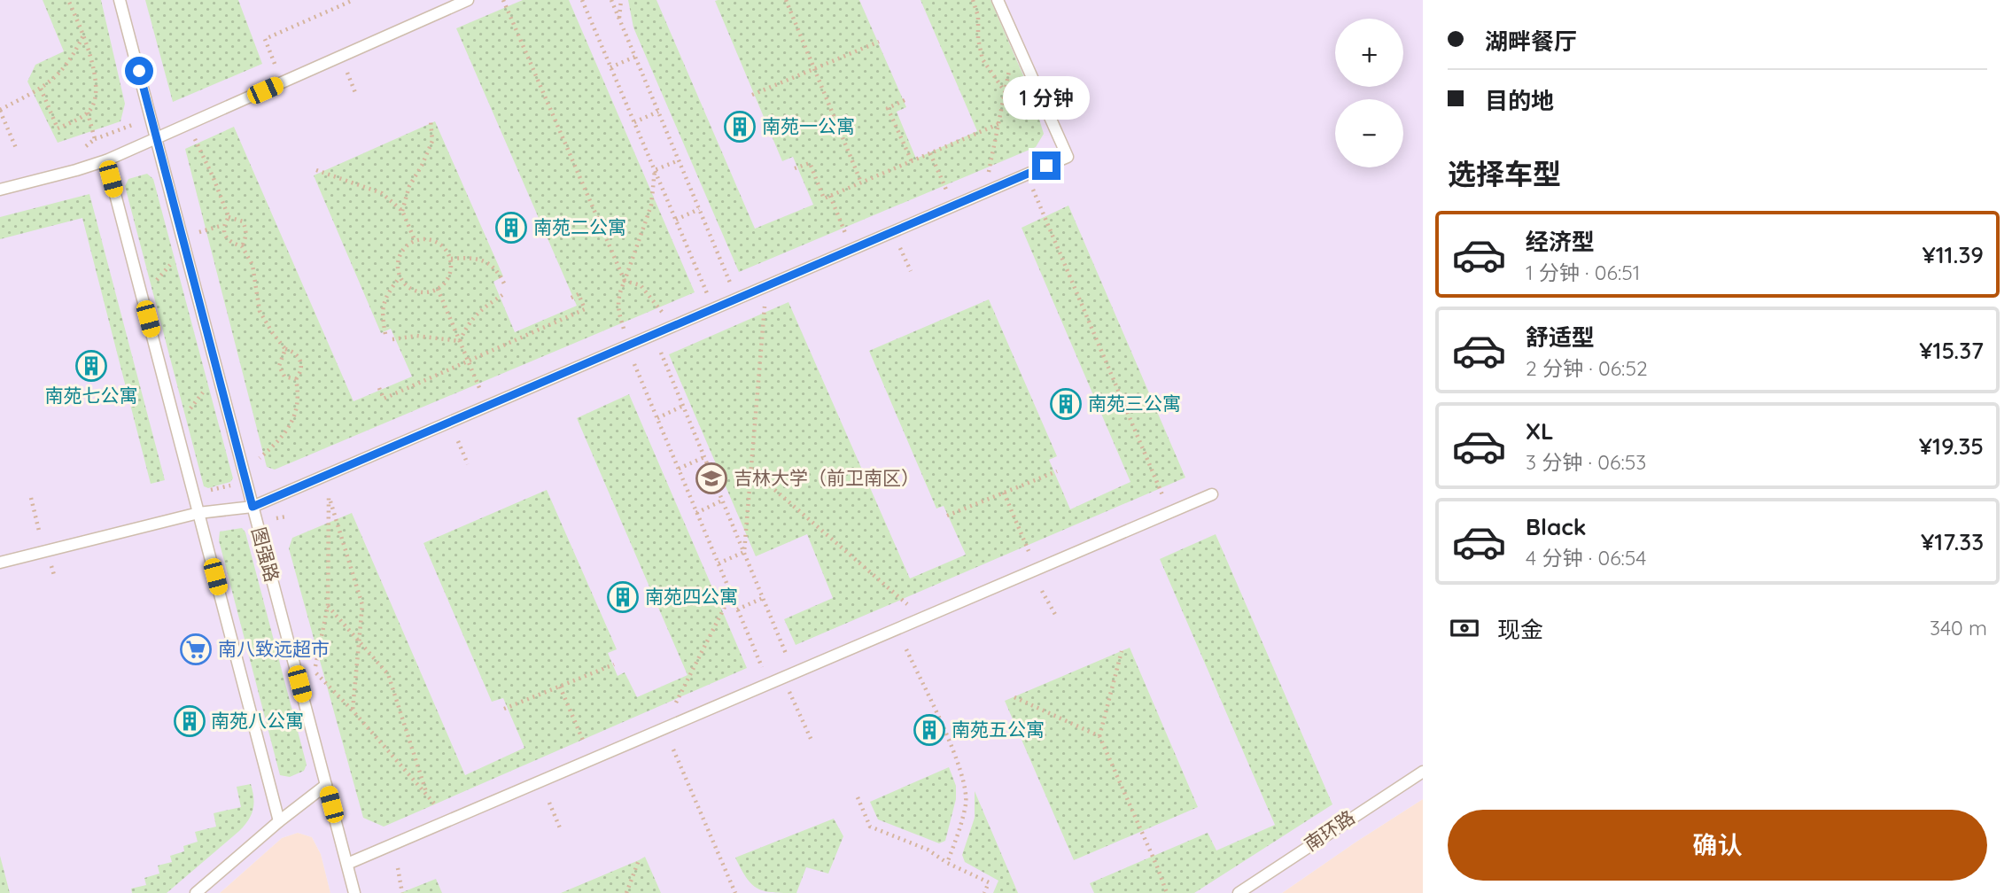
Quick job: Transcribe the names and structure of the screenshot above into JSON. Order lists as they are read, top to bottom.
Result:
{
  "streets": {
    "lane": ["图强路", "南环路"]
  },
  "places": {
    "building": [
      "南苑一公寓",
      "南苑二公寓",
      "南苑七公寓",
      "南苑三公寓",
      "南苑四公寓",
      "南苑八公寓",
      "南苑五公寓"
    ],
    "school or university": ["吉林大学（前卫南区）"],
    "supermarket": ["南八致远超市"]
  },
  "page": {
    "banner": ["湖畔餐厅", "目的地"],
    "map_buttons": ["+", "−"],
    "bubble": "1 分钟",
    "heading": "选择车型",
    "list": [
      {
        "name": "经济型",
        "note": "1 分钟 · 06:51",
        "value": "¥11.39"
      },
      {
        "name": "舒适型",
        "note": "2 分钟 · 06:52",
        "value": "¥15.37"
      },
      {
        "name": "XL",
        "note": "3 分钟 · 06:53",
        "value": "¥19.35"
      },
      {
        "name": "Black",
        "note": "4 分钟 · 06:54",
        "value": "¥17.33"
      }
    ],
    "pay": ["现金", "340 m"],
    "buttons": "确认"
  }
}
